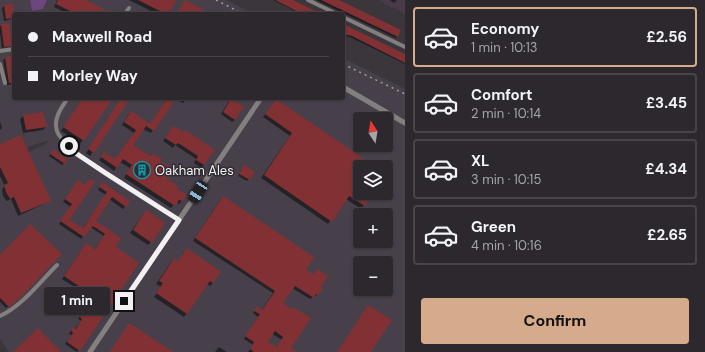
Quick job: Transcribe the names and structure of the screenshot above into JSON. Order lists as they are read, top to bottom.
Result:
{
  "places": {
    "building": ["Oakham Ales"]
  },
  "north": "top",
  "page": {
    "list": [
      {
        "name": "Economy",
        "note": "1 min · 10:13",
        "value": "£2.56"
      },
      {
        "name": "Comfort",
        "note": "2 min · 10:14",
        "value": "£3.45"
      },
      {
        "name": "XL",
        "note": "3 min · 10:15",
        "value": "£4.34"
      },
      {
        "name": "Green",
        "note": "4 min · 10:16",
        "value": "£2.65"
      }
    ],
    "banner": ["Maxwell Road", "Morley Way"],
    "map_buttons": ["+", "−"],
    "bubble": "1 min",
    "buttons": "Confirm"
  }
}
